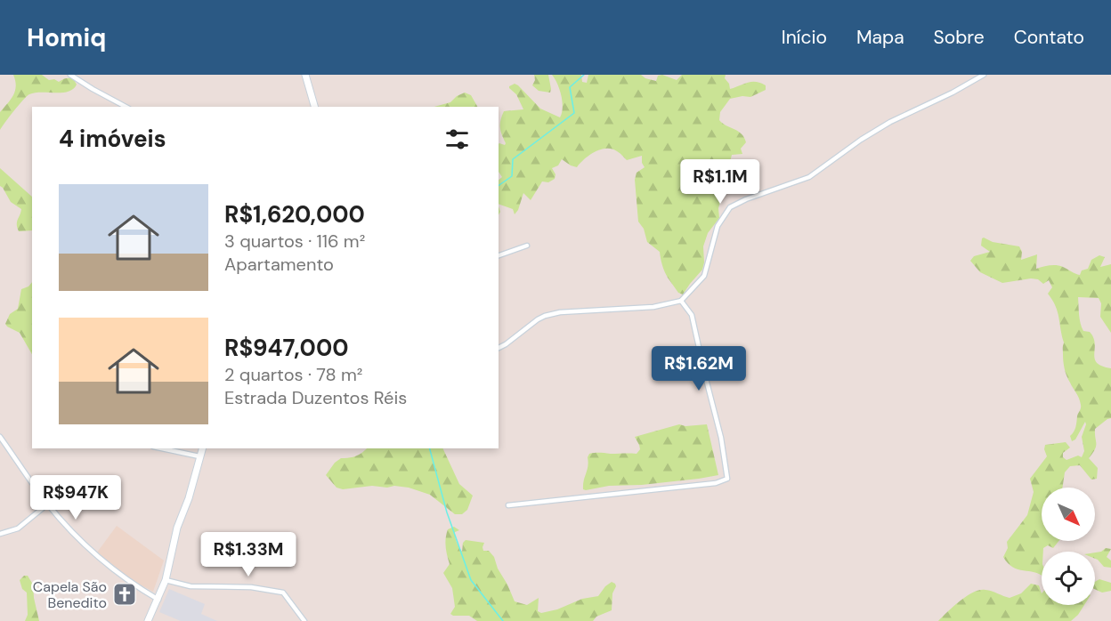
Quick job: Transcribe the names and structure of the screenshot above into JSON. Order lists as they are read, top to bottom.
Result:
{
  "places": {
    "church": ["Capela São Benedito"]
  },
  "north": "bottom right",
  "page": {
    "header": "Homiq",
    "nav": [
      "Início",
      "Mapa",
      "Sobre",
      "Contato"
    ],
    "heading": "4 imóveis",
    "price": [
      "R$1.1M",
      "R$1.62M",
      "R$947K",
      "R$1.33M"
    ],
    "list": [
      {
        "name": "R$1,620,000",
        "note": "3 quartos · 116 m² · Apartamento"
      },
      {
        "name": "R$947,000",
        "note": "2 quartos · 78 m² · Estrada Duzentos Réis"
      }
    ]
  }
}
